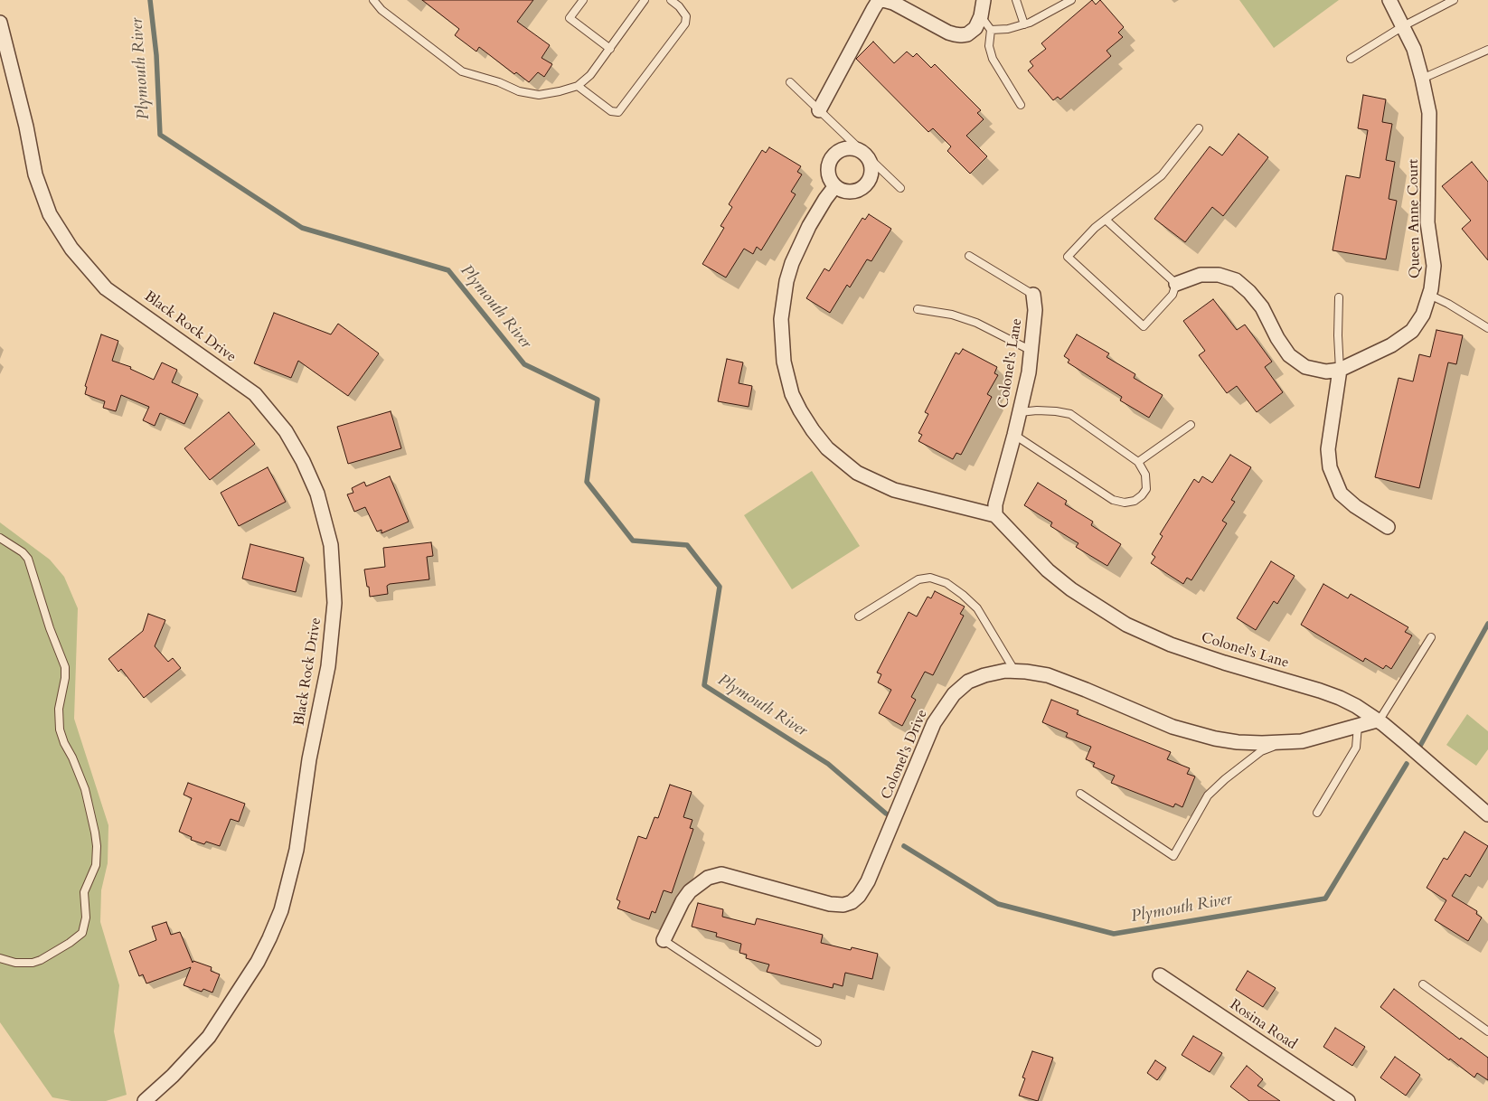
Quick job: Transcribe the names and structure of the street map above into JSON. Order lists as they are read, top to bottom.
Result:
{
  "streets": {
    "street": [
      "Queen Anne Court",
      "Black Rock Drive",
      "Colonel's Lane",
      "Colonel's Drive",
      "Rosina Road"
    ]
  },
  "crossings": [
    ["Colonel's Lane", "Colonel's Drive"]
  ],
  "water": ["Plymouth River"]
}
